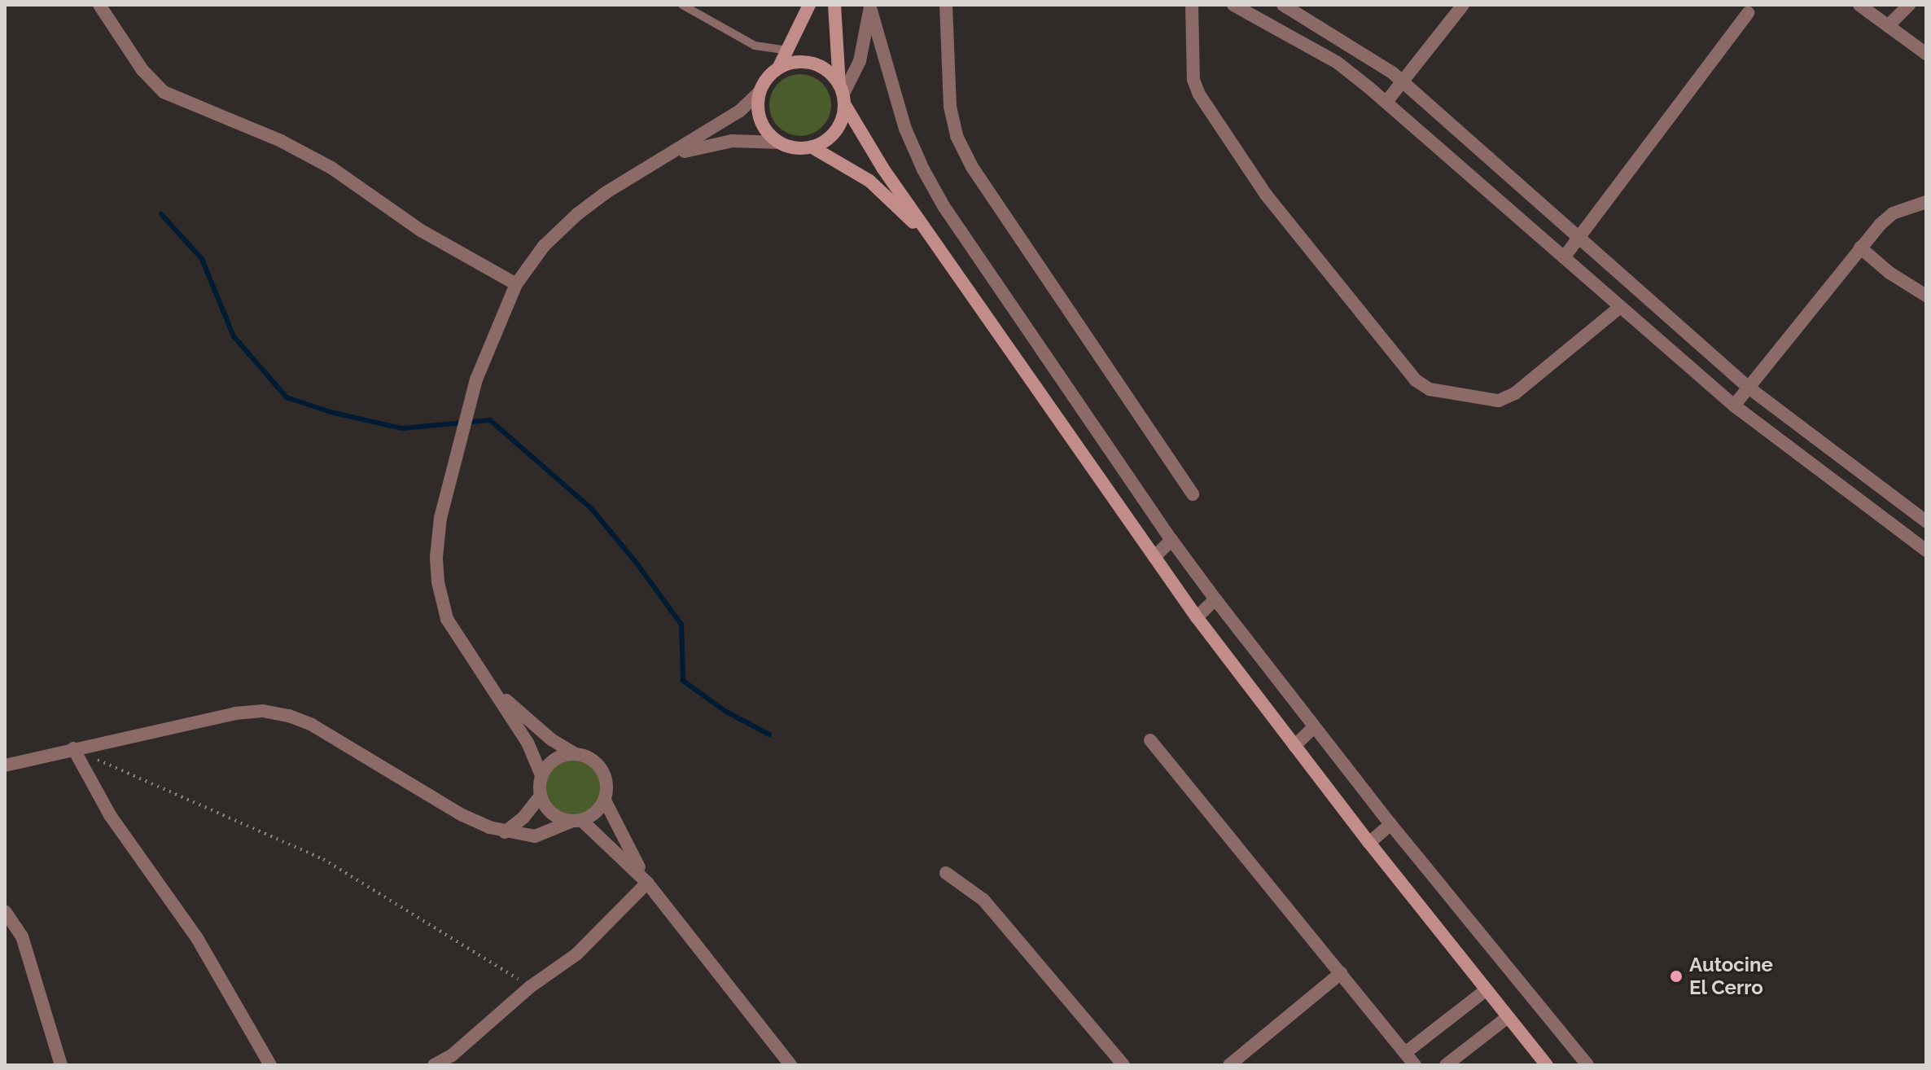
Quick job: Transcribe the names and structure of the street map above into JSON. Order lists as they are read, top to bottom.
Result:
{
  "places": ["Autocine El Cerro"]
}
